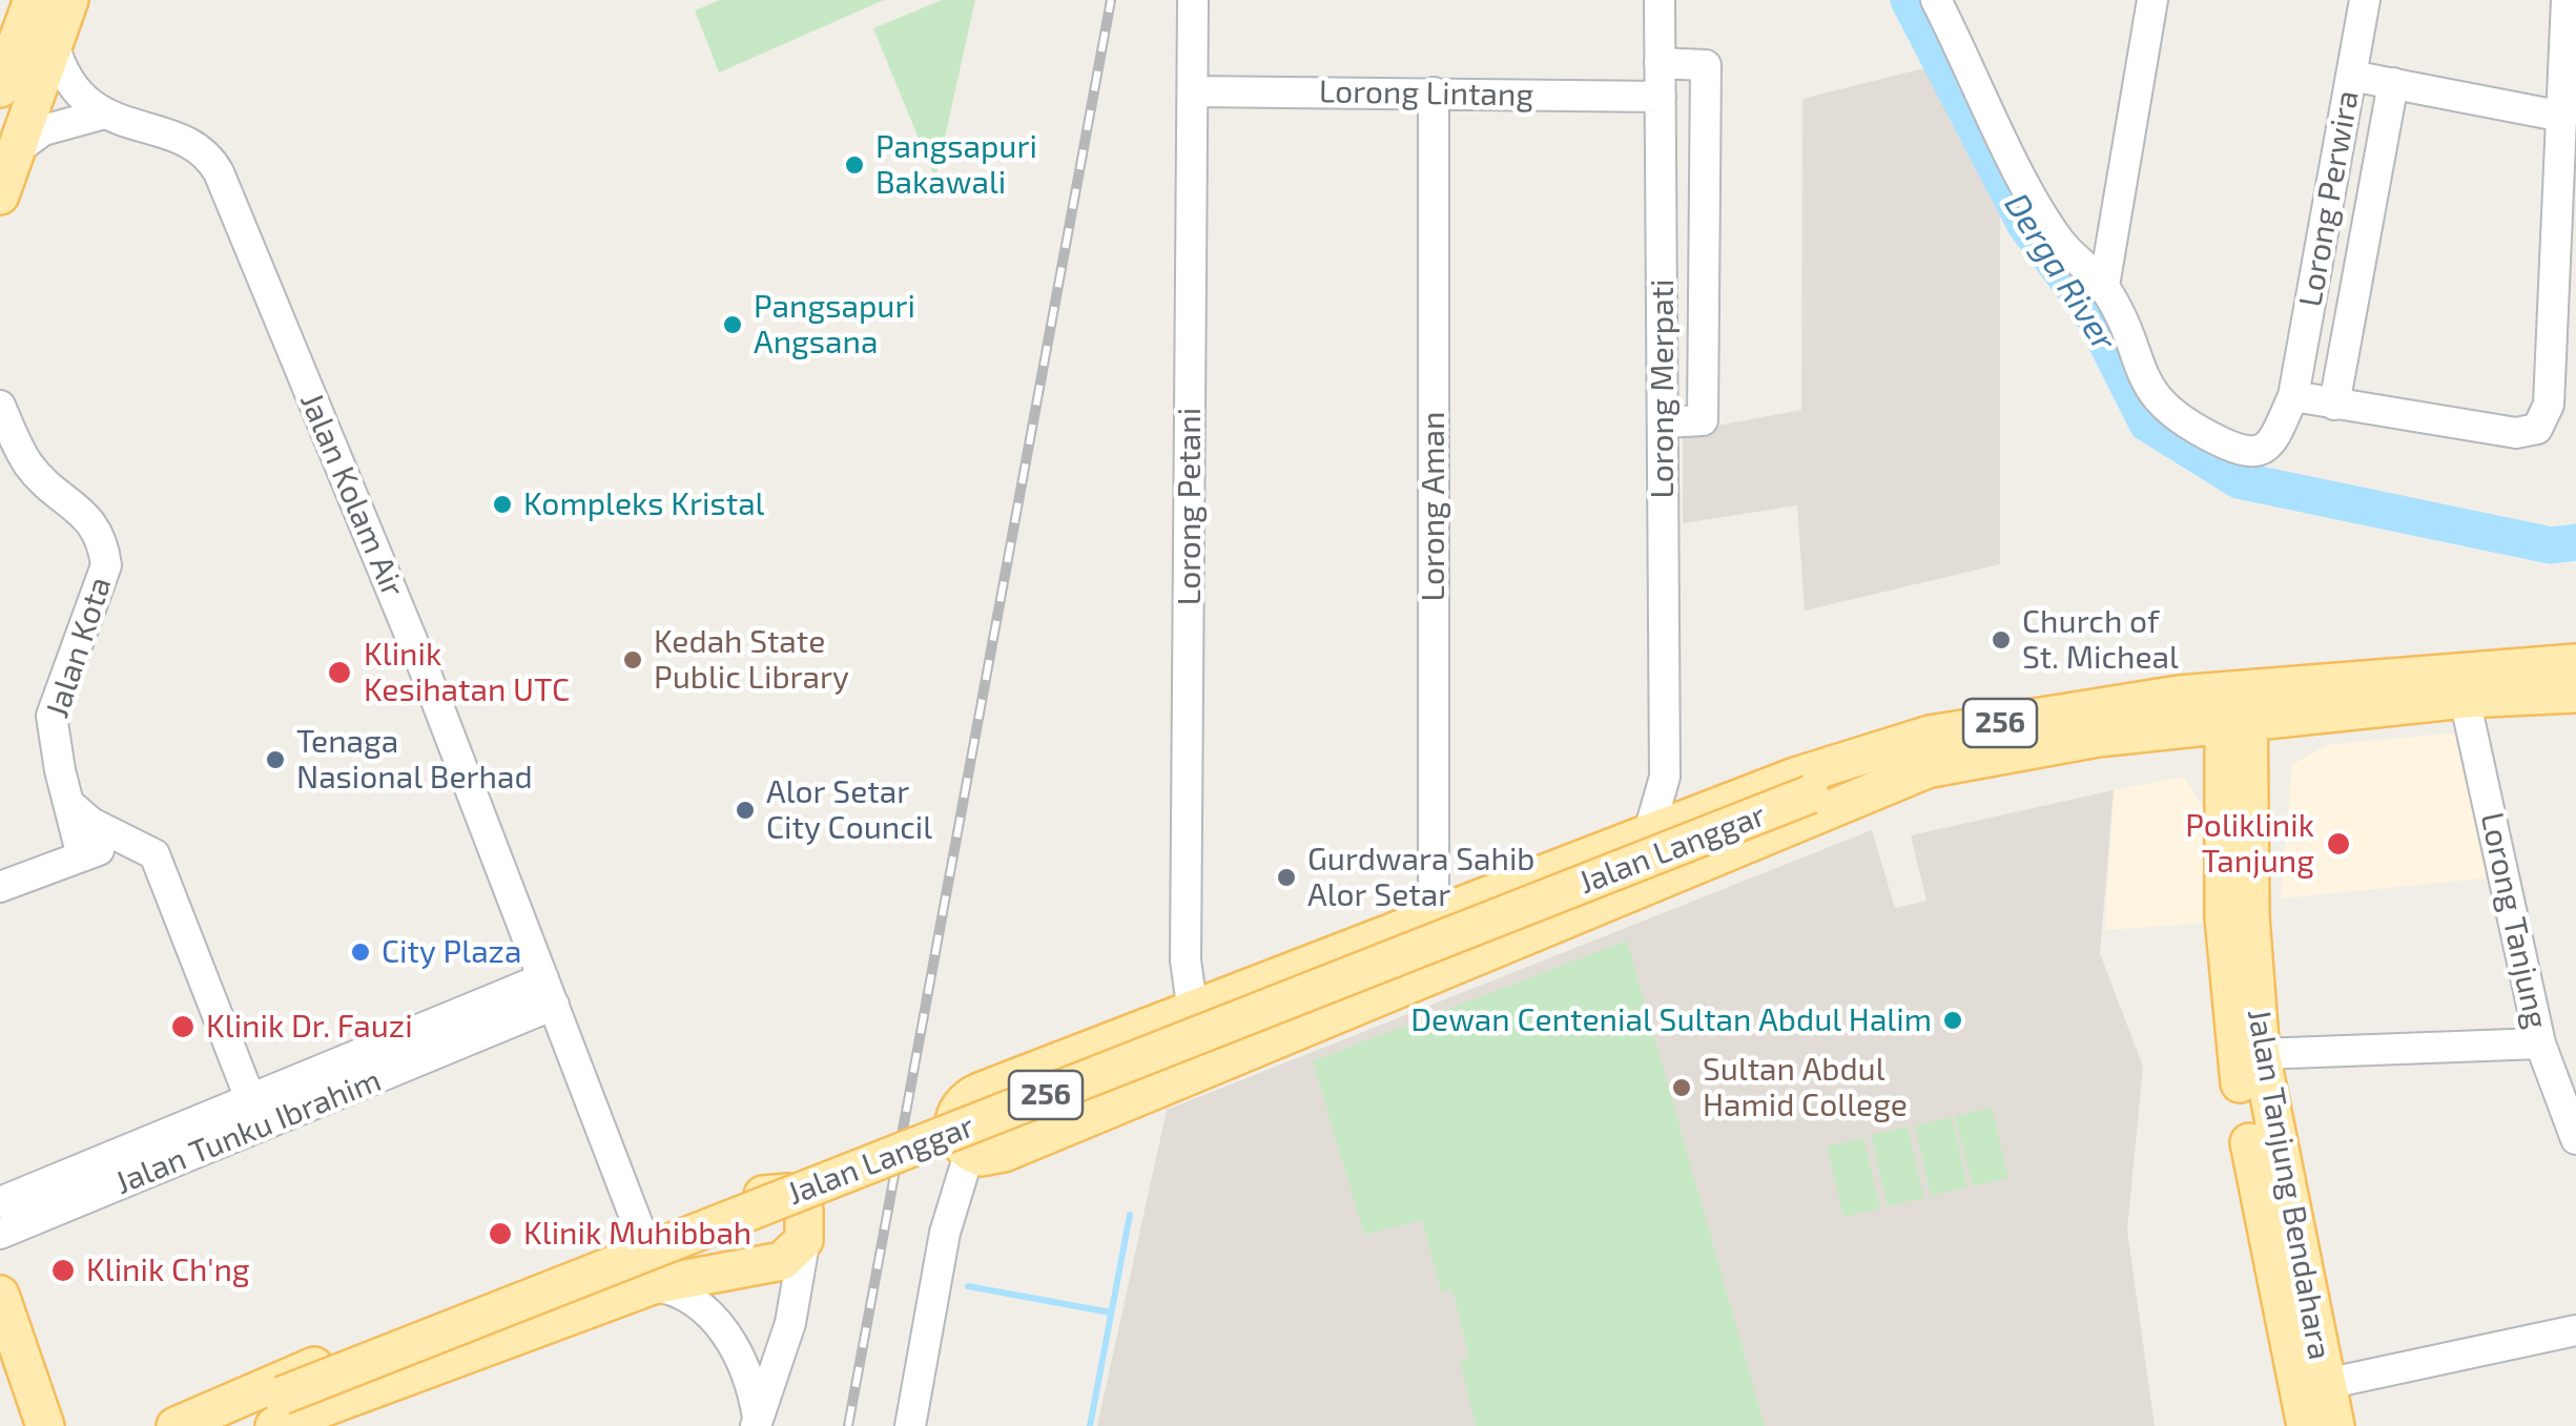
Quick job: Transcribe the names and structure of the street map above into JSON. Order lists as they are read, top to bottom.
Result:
{
  "streets": {
    "main road": ["256", "Jalan Langgar", "Jalan Tanjung Bendahara"],
    "street": [
      "Lorong Lintang",
      "Lorong Perwira",
      "Lorong Merpati",
      "Jalan Kolam Air",
      "Lorong Petani",
      "Lorong Aman",
      "Jalan Kota",
      "Lorong Tanjung",
      "Jalan Tunku Ibrahim"
    ]
  },
  "crossings": [
    ["Lorong Lintang", "Lorong Merpati"],
    ["Lorong Lintang", "Lorong Petani"],
    ["Lorong Lintang", "Lorong Aman"],
    ["Jalan Kolam Air", "Jalan Tunku Ibrahim"],
    ["Jalan Langgar", "Lorong Tanjung"],
    ["Jalan Langgar", "Jalan Tanjung Bendahara"]
  ],
  "water": ["Derga River"],
  "places": [
    "Pangsapuri Bakawali",
    "Pangsapuri Angsana",
    "Kompleks Kristal",
    "Church of St. Micheal",
    "Kedah State Public Library",
    "Klinik Kesihatan UTC",
    "Tenaga Nasional Berhad",
    "Alor Setar City Council",
    "Poliklinik Tanjung",
    "Gurdwara Sahib Alor Setar",
    "City Plaza",
    "Dewan Centenial Sultan Abdul Halim",
    "Klinik Dr. Fauzi",
    "Sultan Abdul Hamid College",
    "Klinik Muhibbah",
    "Klinik Ch'ng"
  ]
}
